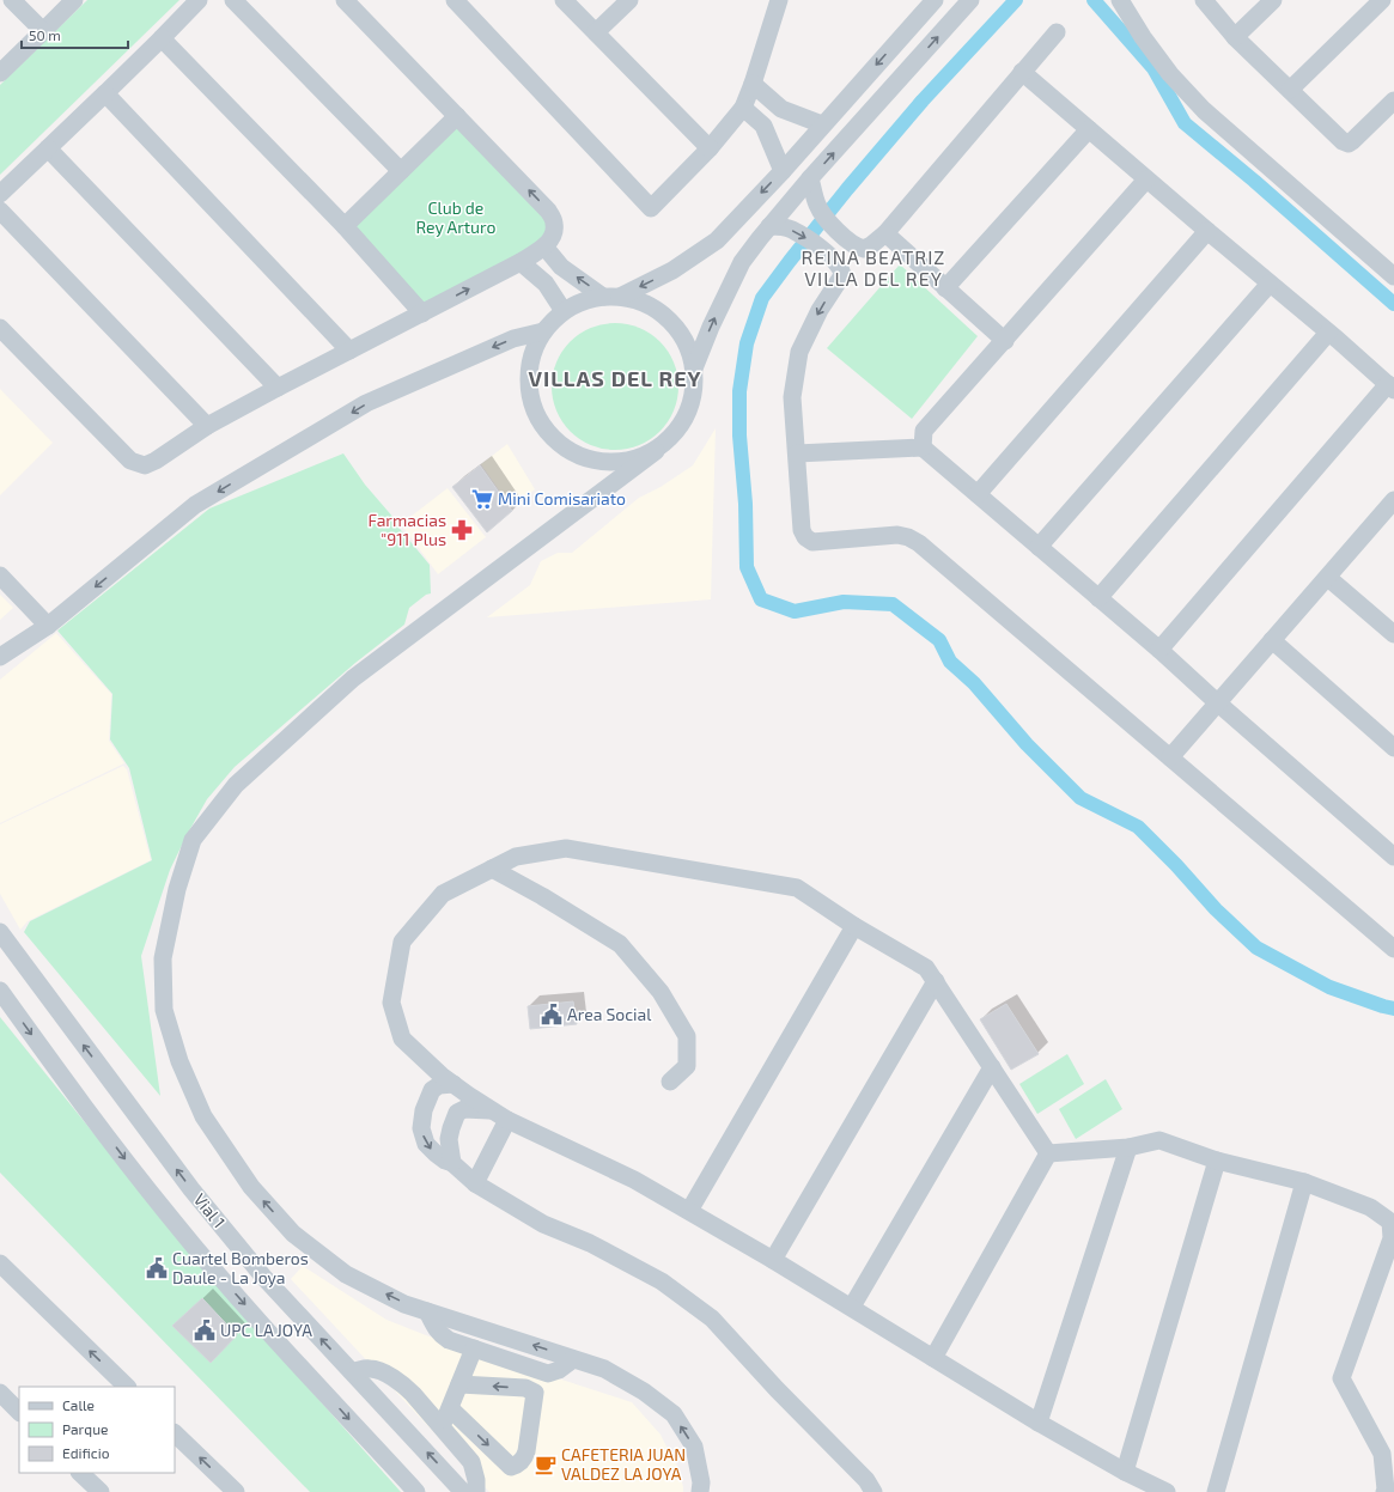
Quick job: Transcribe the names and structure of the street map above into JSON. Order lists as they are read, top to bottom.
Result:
{
  "streets": {
    "street": ["Vial 1"]
  },
  "districts": ["REINA BEATRIZ VILLA DEL REY", "VILLAS DEL REY"],
  "parks": ["Club de Rey Arturo"],
  "places": {
    "supermarket": ["Mini Comisariato"],
    "pharmacy": ["Farmacias \"911 Plus"],
    "public building": ["Area Social", "Cuartel Bomberos Daule - La Joya", "UPC LA JOYA"],
    "cafe": ["CAFETERIA JUAN VALDEZ LA JOYA"]
  },
  "legend": ["Calle", "Parque", "Edificio"],
  "scale_bar": "50 m"
}
